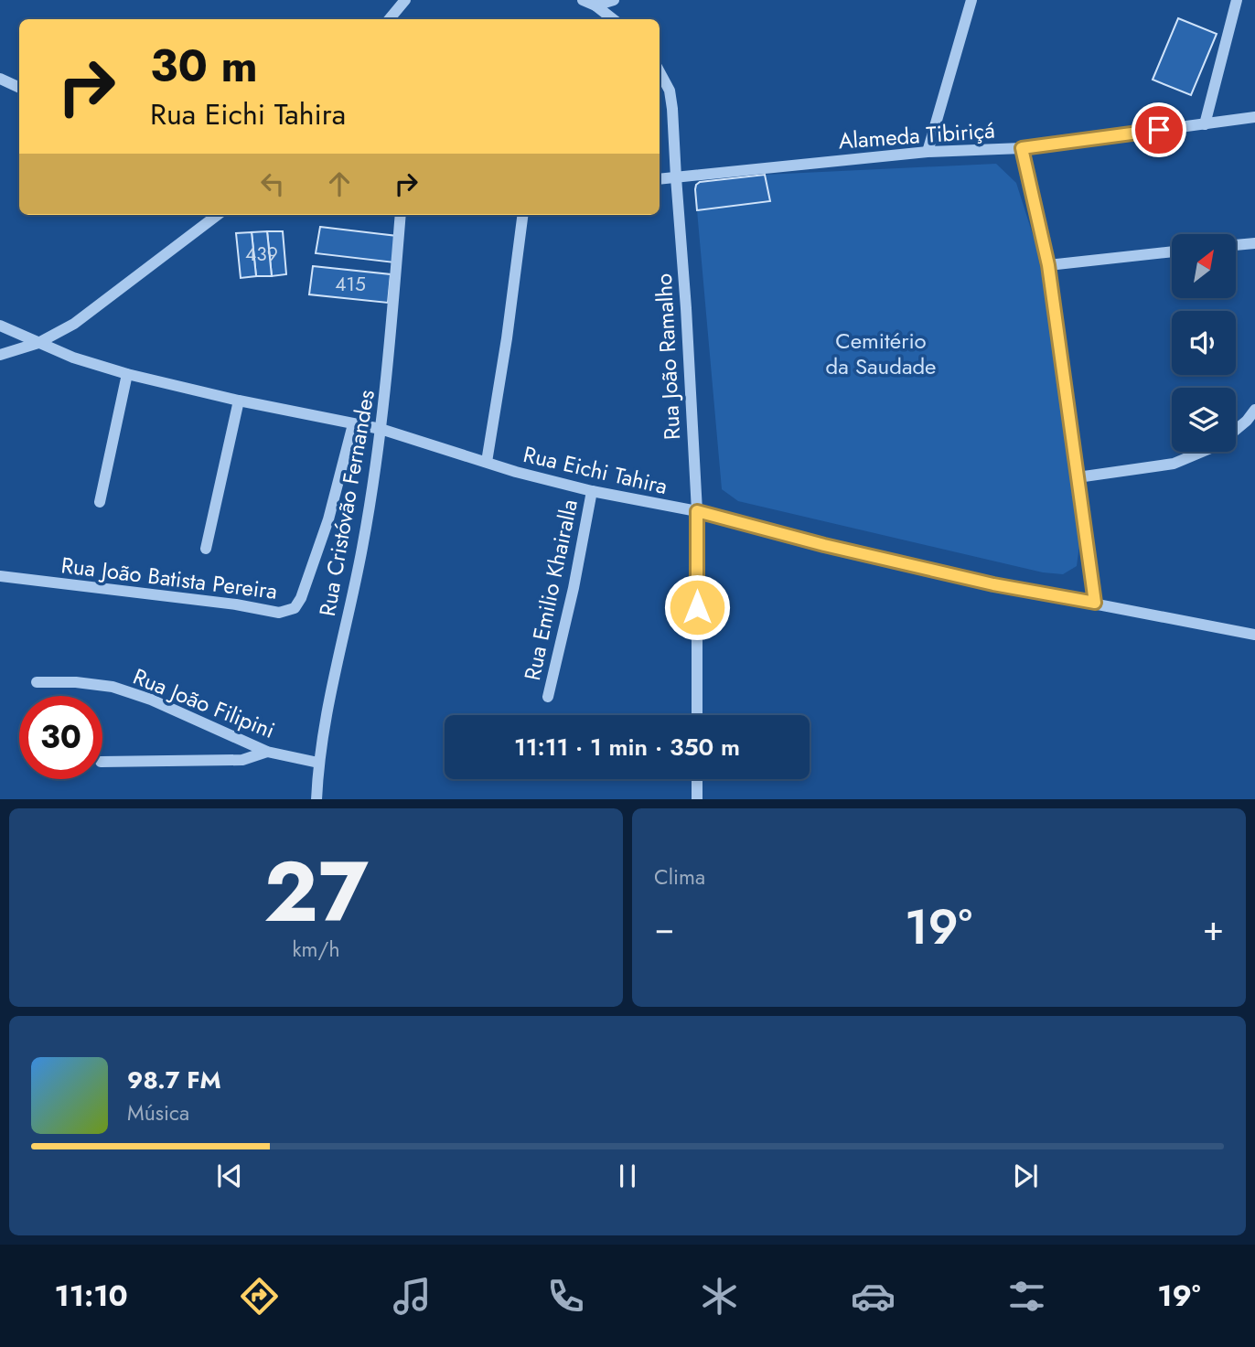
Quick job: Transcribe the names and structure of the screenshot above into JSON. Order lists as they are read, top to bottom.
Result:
{
  "streets": {
    "street": [
      "Alameda Tibiriçá",
      "Rua João Ramalho",
      "Rua Eichi Tahira",
      "Rua Cristóvão Fernandes",
      "Rua João Batista Pereira",
      "Rua Emilio Khairalla",
      "Rua João Filipini"
    ]
  },
  "crossings": [
    ["Alameda Tibiriçá", "Rua João Ramalho"],
    ["Rua João Ramalho", "Rua Eichi Tahira"],
    ["Rua Eichi Tahira", "Rua Cristóvão Fernandes"],
    ["Rua Eichi Tahira", "Rua João Batista Pereira"],
    ["Rua Eichi Tahira", "Rua Emilio Khairalla"],
    ["Rua Cristóvão Fernandes", "Rua João Filipini"]
  ],
  "parks": ["Cemitério da Saudade"],
  "house_numbers": ["439", "415"],
  "north": "top right",
  "page": {
    "turn": ["30 m", "Rua Eichi Tahira"],
    "limit": "30",
    "trip": "11:11 · 1 min · 350 m",
    "tile": [
      ["27", "km/h"],
      "Clima"
    ],
    "heat": ["−", "19°", "+"],
    "song": ["98.7 FM", "Música"],
    "tabs": ["11:10", "19°"]
  }
}
